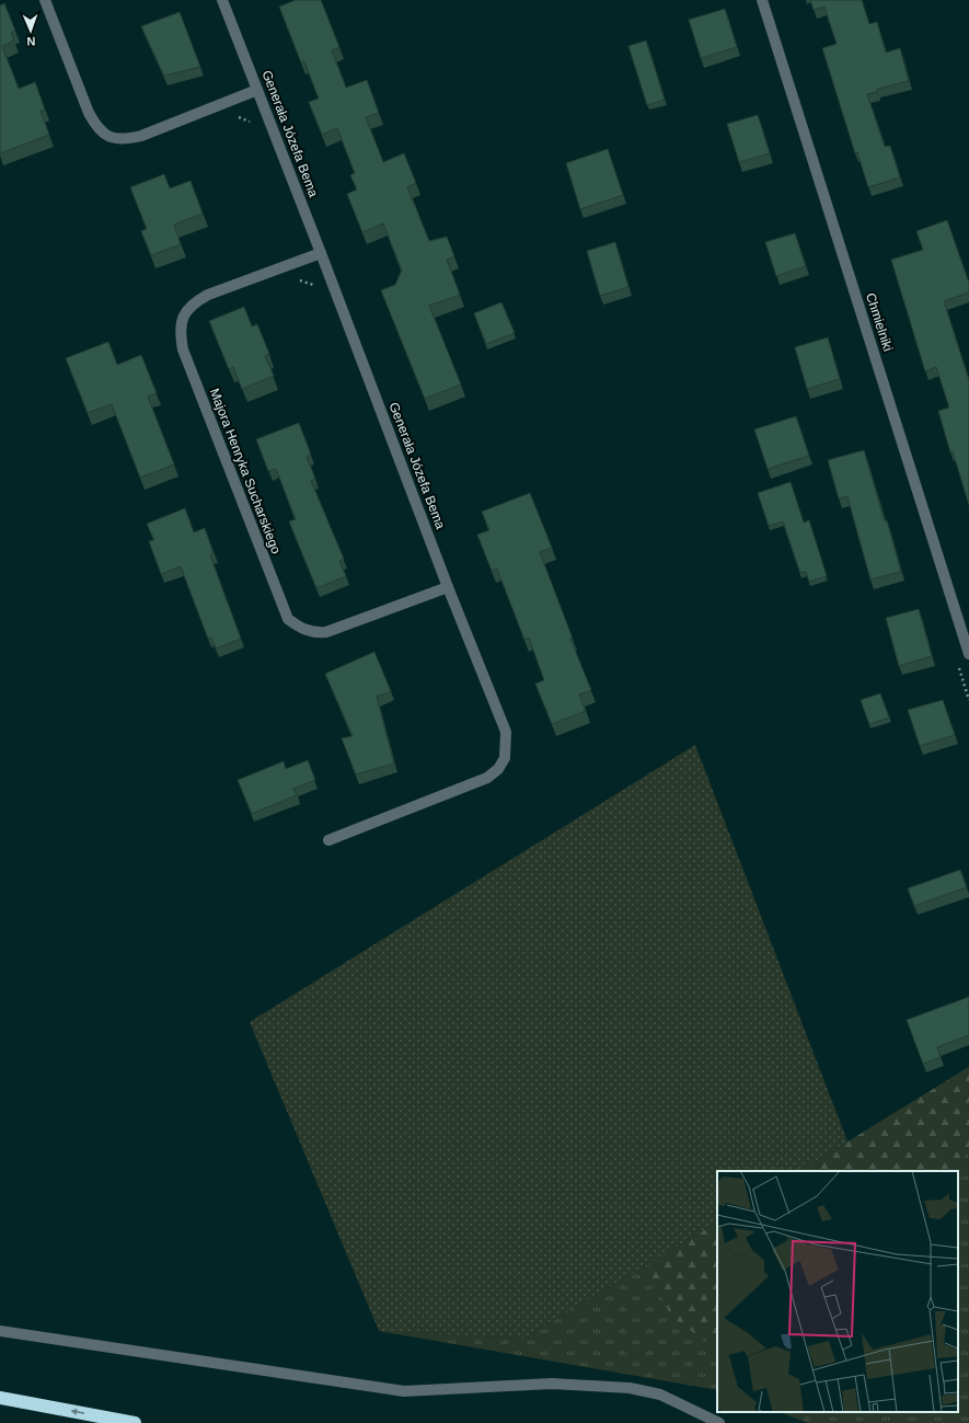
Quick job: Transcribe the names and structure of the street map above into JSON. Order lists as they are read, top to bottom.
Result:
{
  "streets": {
    "street": ["Generała Józefa Bema", "Chmielniki", "Majora Henryka Sucharskiego"]
  },
  "crossings": [
    ["Generała Józefa Bema", "Majora Henryka Sucharskiego"]
  ],
  "north": "bottom"
}
